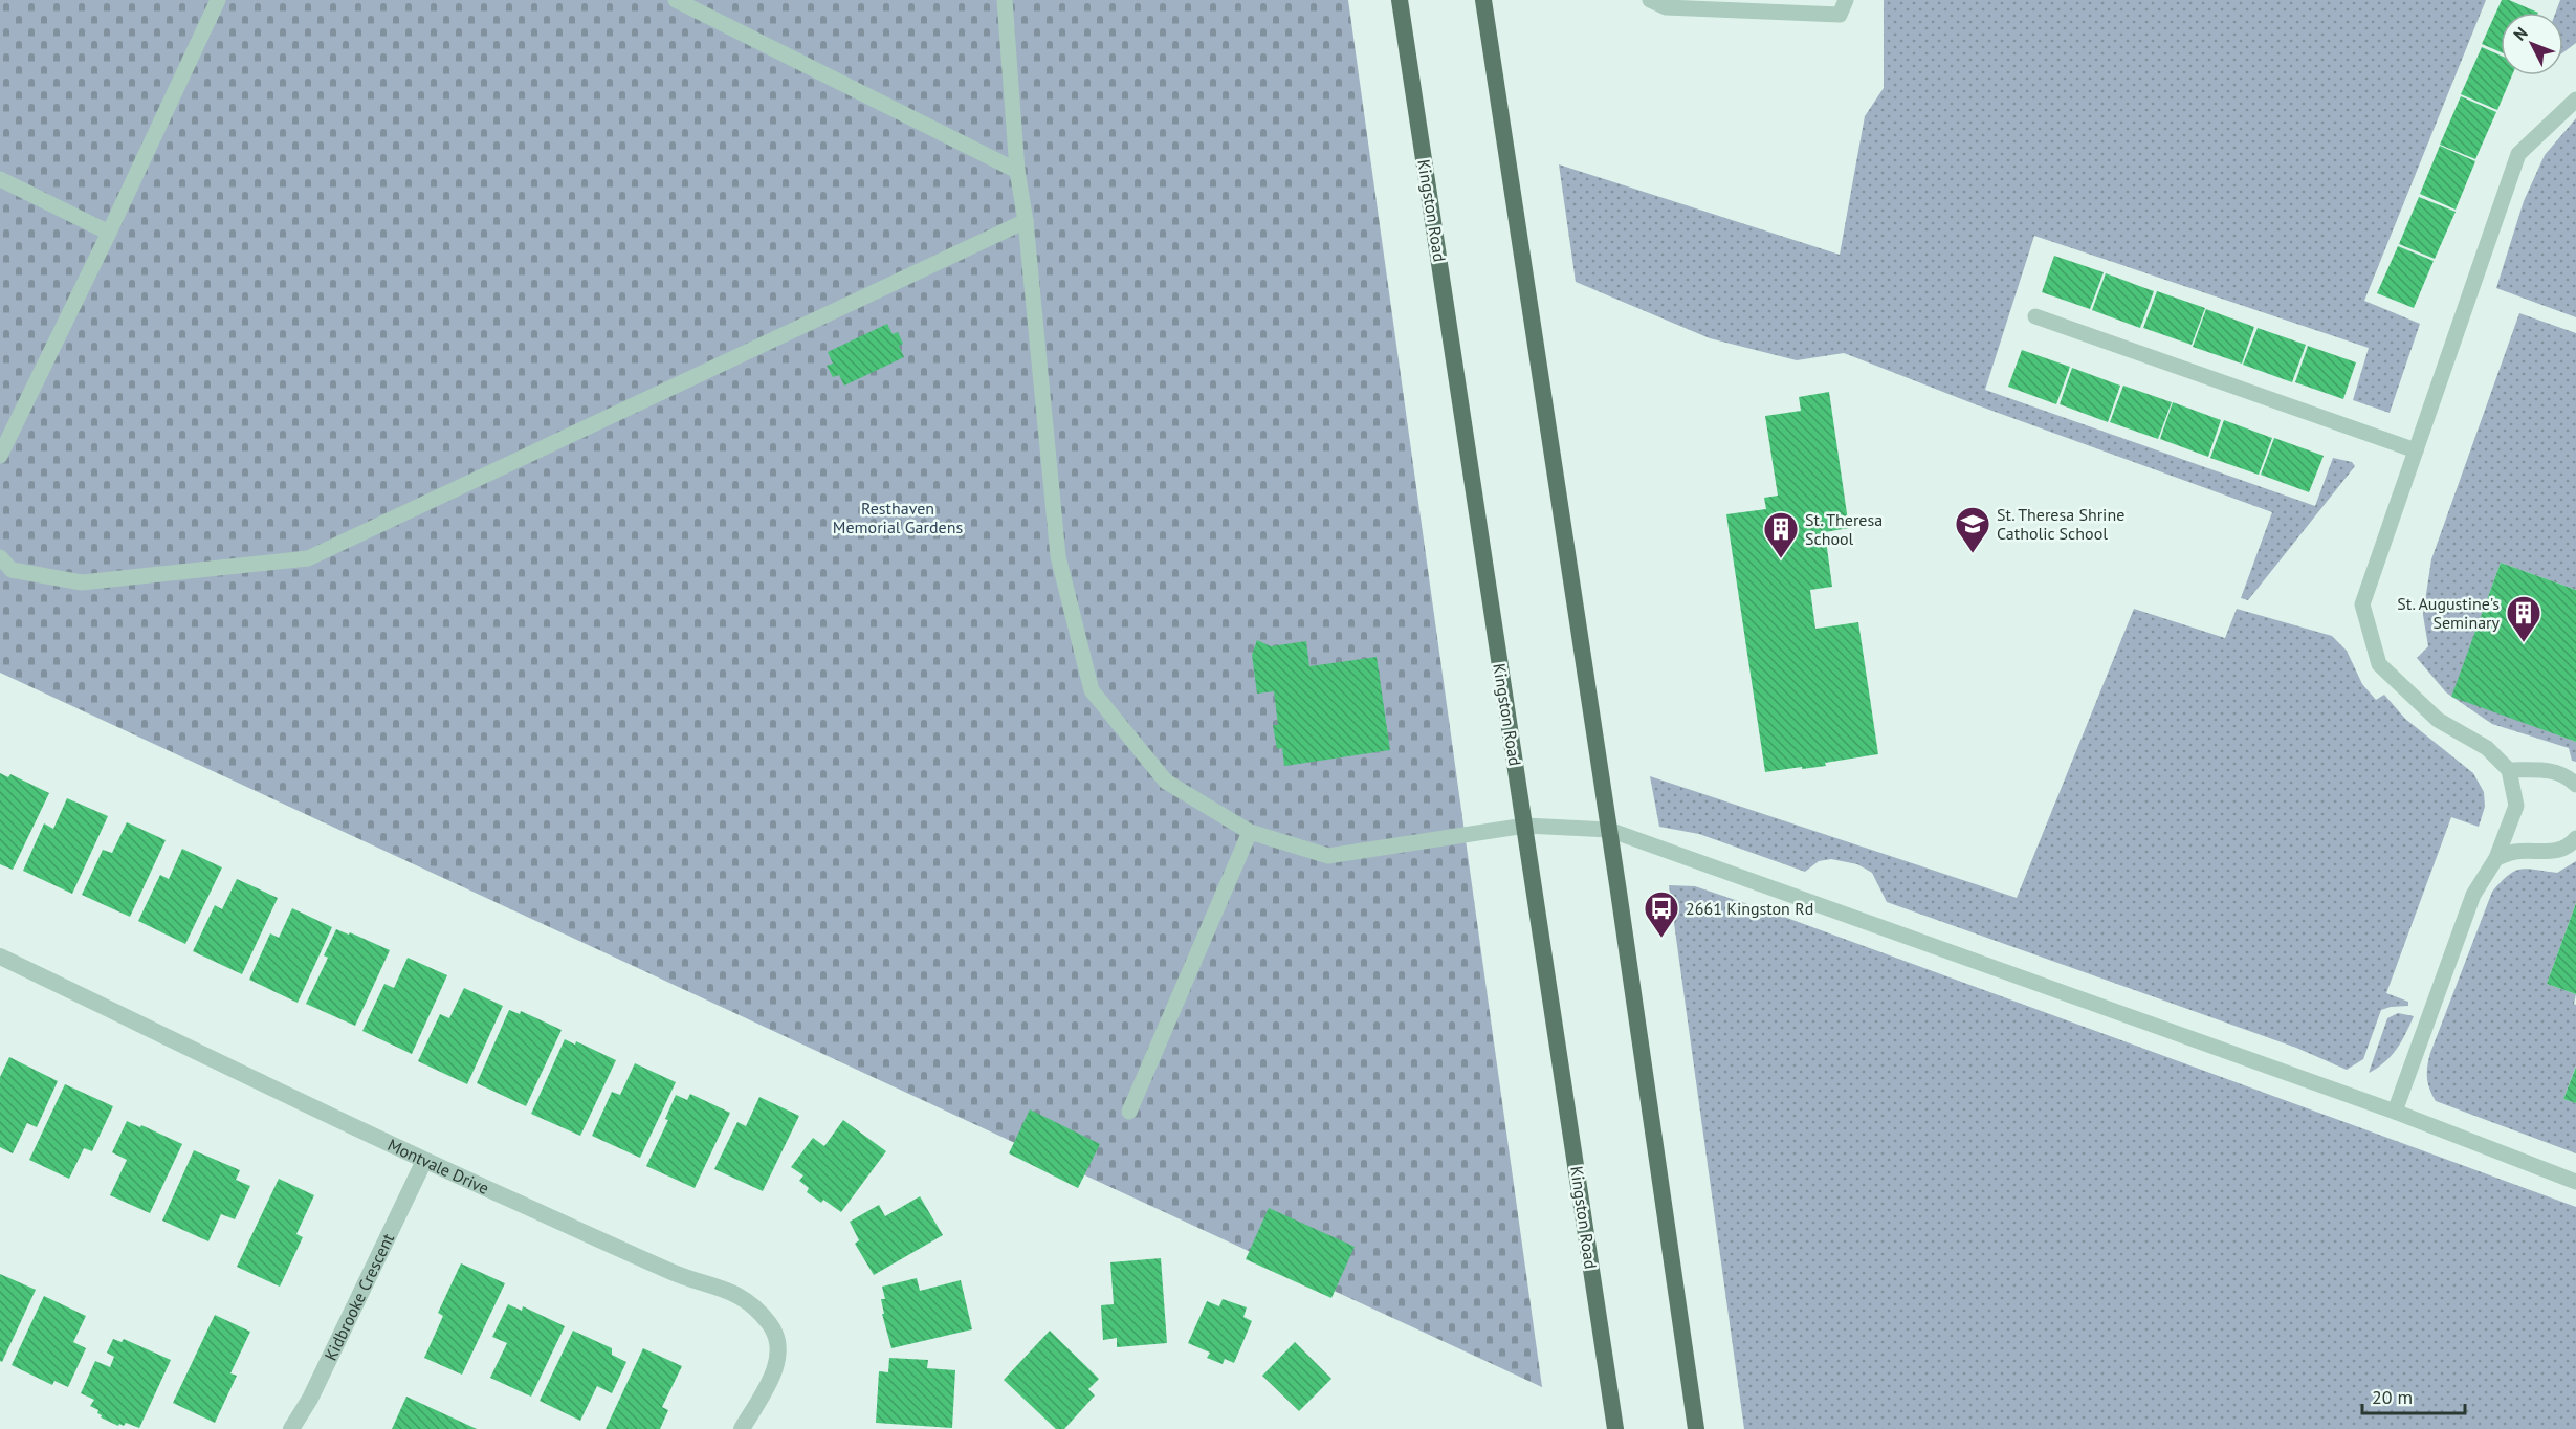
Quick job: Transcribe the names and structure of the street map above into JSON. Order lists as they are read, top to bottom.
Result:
{
  "streets": {
    "main road": ["Kingston Road"],
    "street": ["Montvale Drive", "Kidbrooke Crescent"]
  },
  "crossings": [
    ["Montvale Drive", "Kidbrooke Crescent"]
  ],
  "parks": ["Resthaven Memorial Gardens"],
  "places": {
    "school or university": ["St. Theresa Shrine Catholic School"],
    "building": ["St. Theresa School", "St. Augustine's Seminary"],
    "bus stop": ["2661 Kingston Rd"]
  },
  "scale_bar": "20 m",
  "north": "top left"
}
